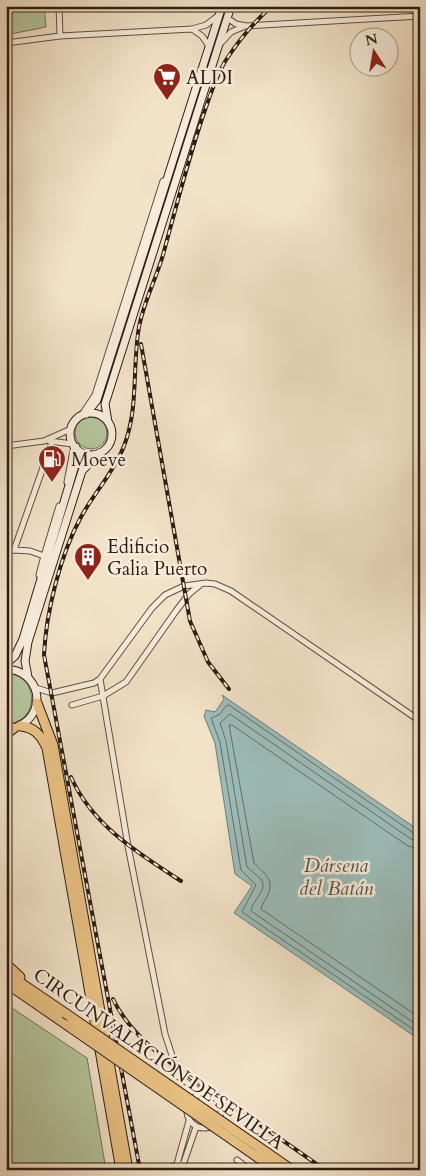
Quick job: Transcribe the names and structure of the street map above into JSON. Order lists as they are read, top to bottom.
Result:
{
  "streets": {
    "highway": ["CIRCUNVALACIÓN DE SEVILLA"]
  },
  "water": ["Dársena del Batán"],
  "places": {
    "supermarket": ["ALDI"],
    "fuel station": ["Moeve"],
    "building": ["Edificio Galia Puerto"]
  },
  "north": "top"
}
